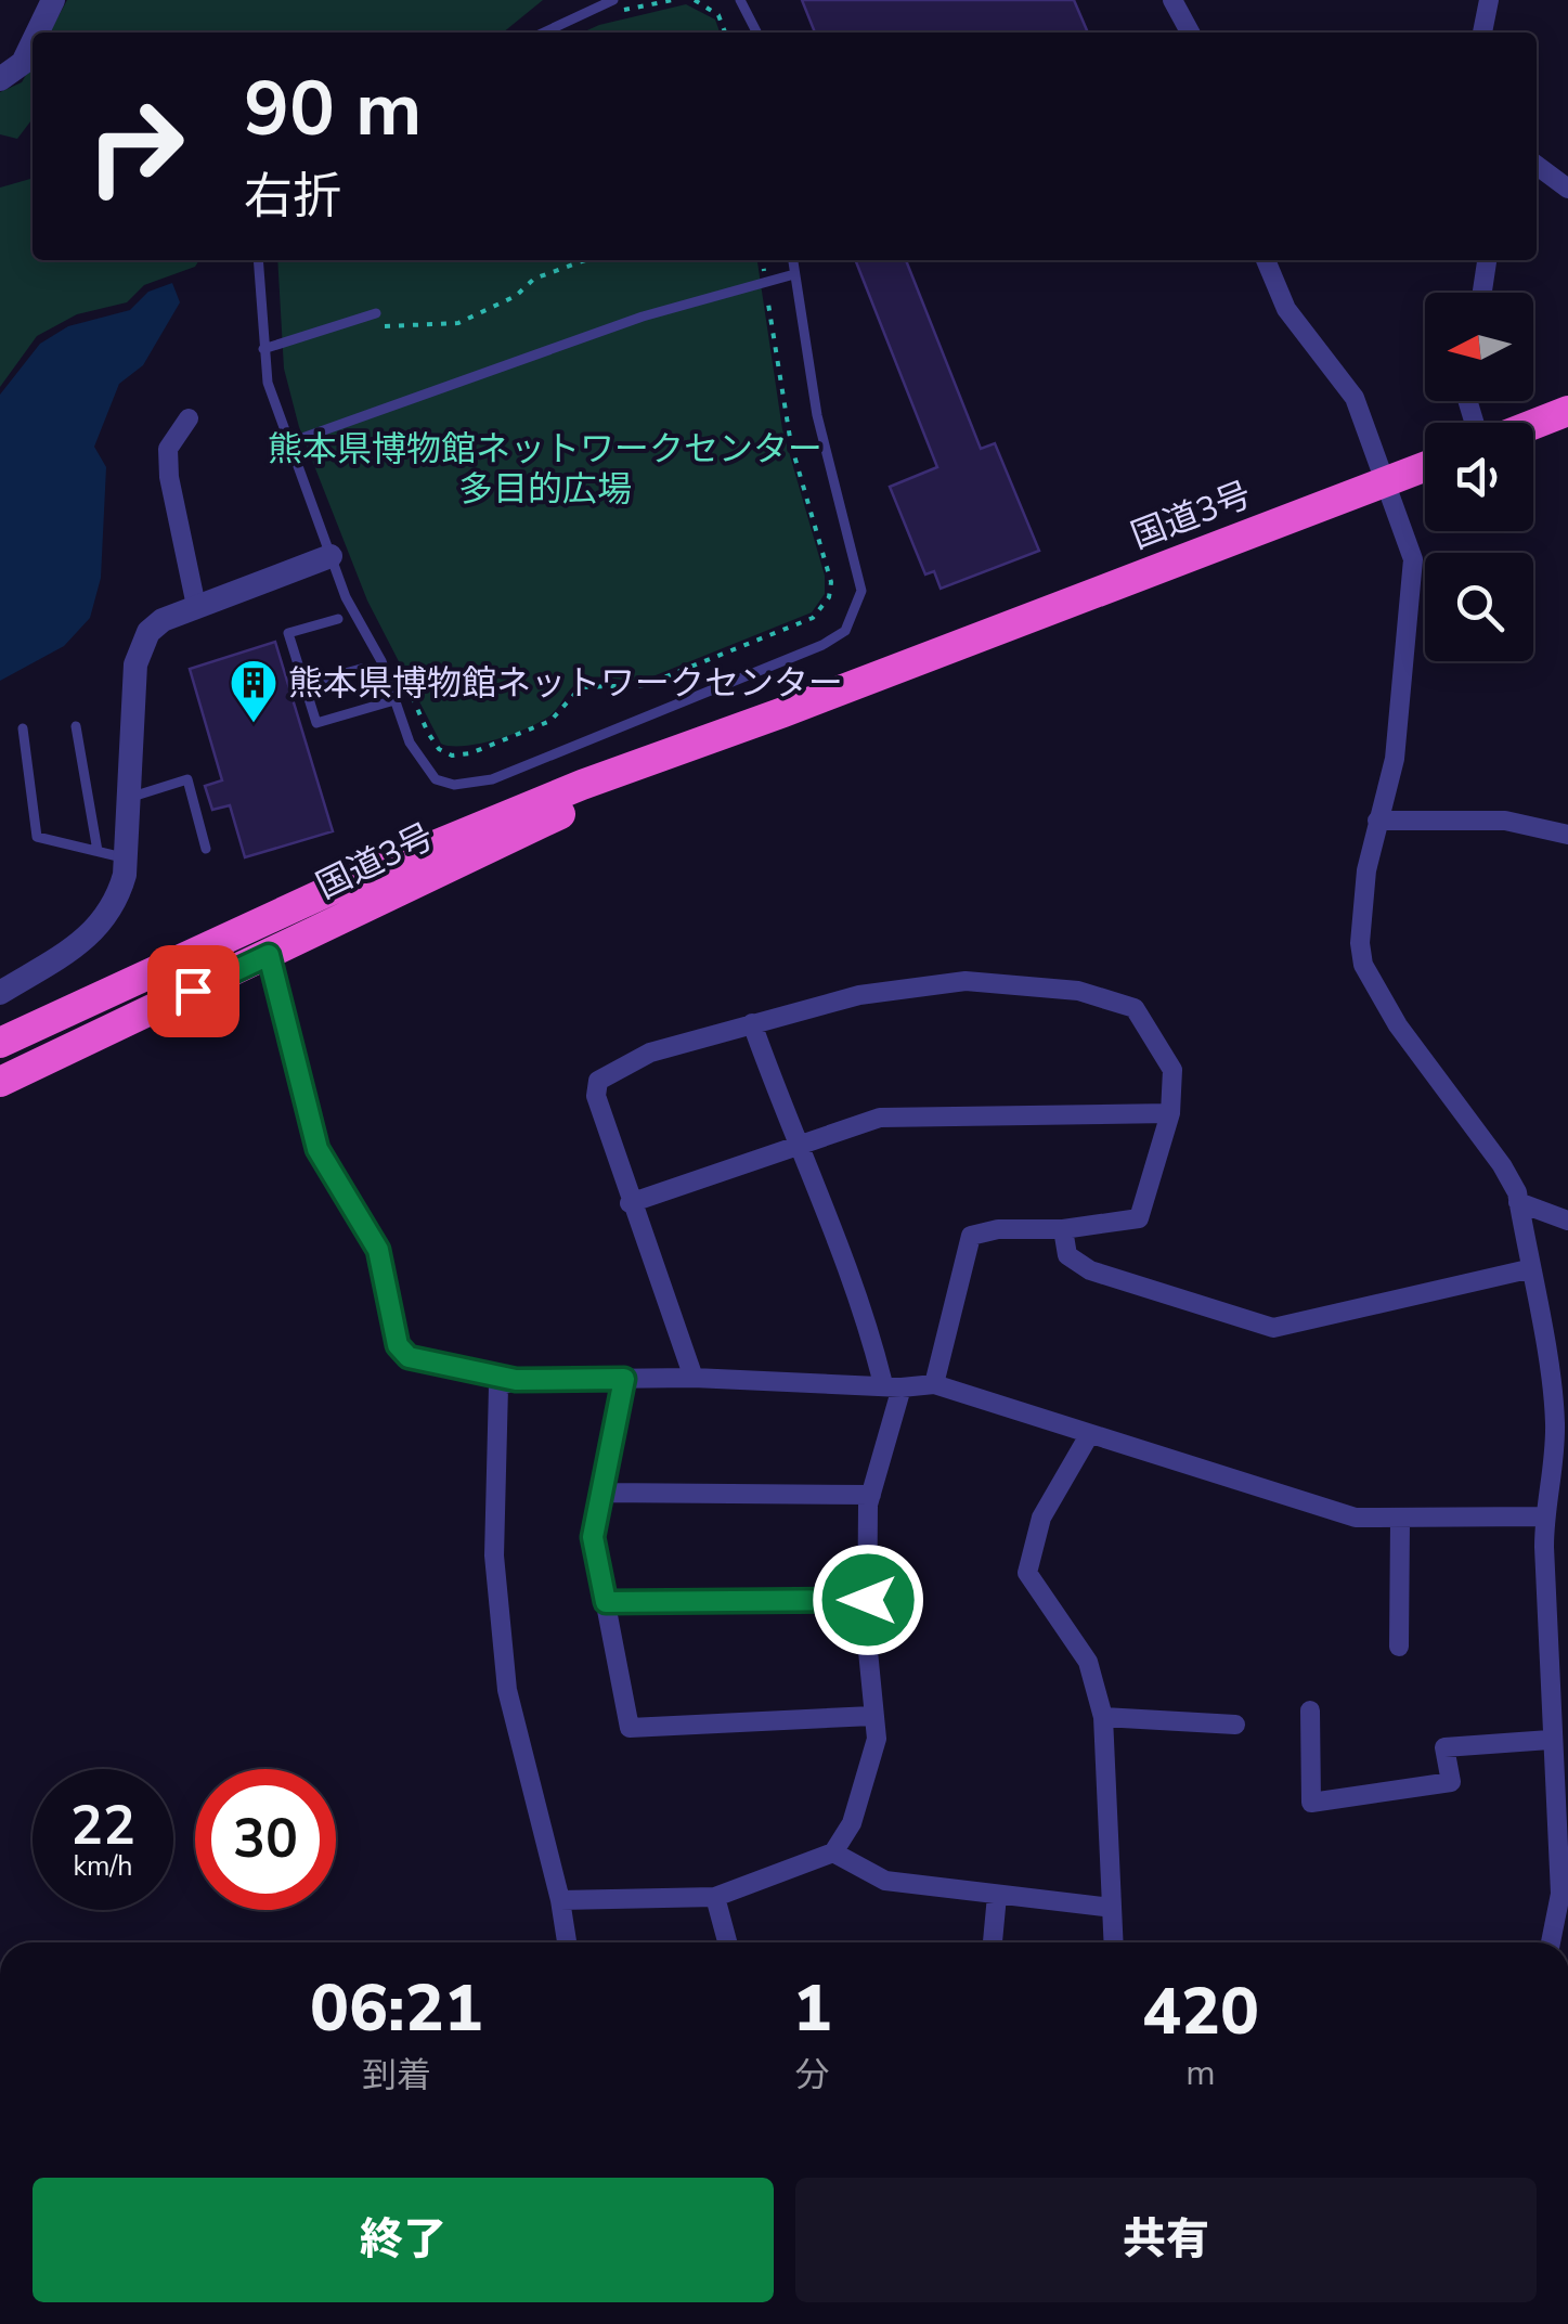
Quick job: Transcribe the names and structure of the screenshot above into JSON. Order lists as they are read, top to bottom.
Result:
{
  "streets": {
    "highway": ["国道3号"]
  },
  "parks": ["熊本県博物館ネットワークセンター 多目的広場"],
  "places": {
    "building": ["熊本県博物館ネットワークセンター"]
  },
  "north": "left",
  "page": {
    "turn": ["90 m", "右折"],
    "speed": "22 km/h",
    "limit": "30",
    "eta": [
      "06:21",
      "到着",
      "1",
      "分",
      "420",
      "m"
    ],
    "buttons": ["終了", "共有"]
  }
}
